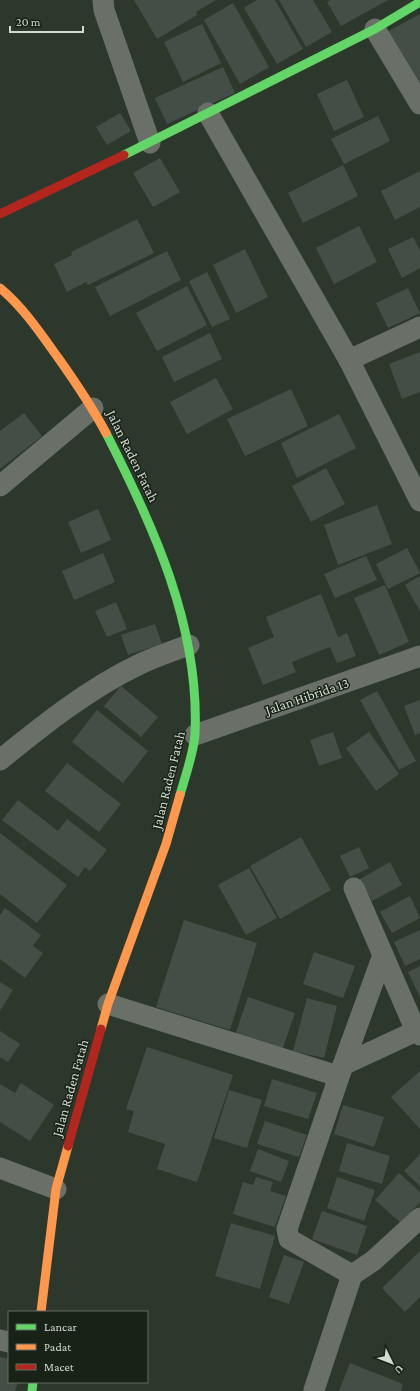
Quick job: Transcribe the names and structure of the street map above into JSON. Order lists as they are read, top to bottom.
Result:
{
  "streets": {
    "main road": ["Jalan Raden Fatah"],
    "street": ["Jalan Hibrida 13"]
  },
  "crossings": [
    ["Jalan Raden Fatah", "Jalan Hibrida 13"]
  ],
  "legend": ["Lancar", "Padat", "Macet"],
  "scale_bar": "20 m",
  "north": "bottom right"
}
